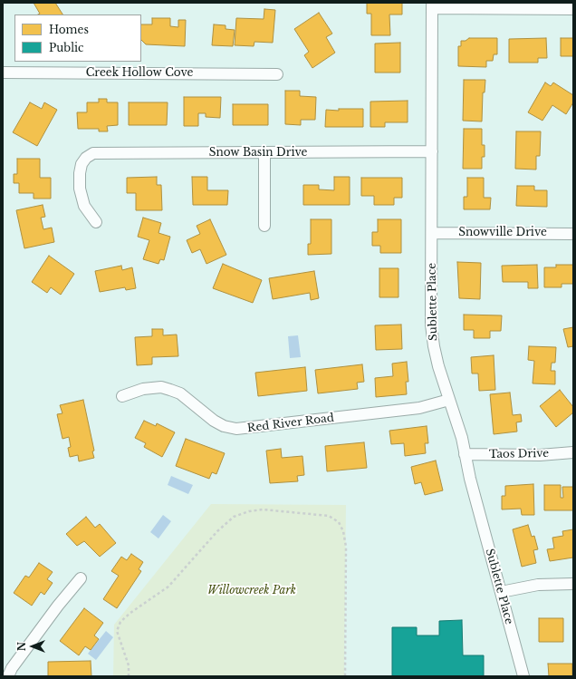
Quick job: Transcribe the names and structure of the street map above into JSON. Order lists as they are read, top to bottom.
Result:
{
  "streets": {
    "street": [
      "Creek Hollow Cove",
      "Snow Basin Drive",
      "Snowville Drive",
      "Sublette Place",
      "Red River Road",
      "Taos Drive"
    ]
  },
  "crossings": [
    ["Snow Basin Drive", "Sublette Place"],
    ["Snowville Drive", "Sublette Place"],
    ["Sublette Place", "Red River Road"],
    ["Sublette Place", "Taos Drive"]
  ],
  "parks": ["Willowcreek Park"],
  "legend": ["Homes", "Public"],
  "north": "left"
}
